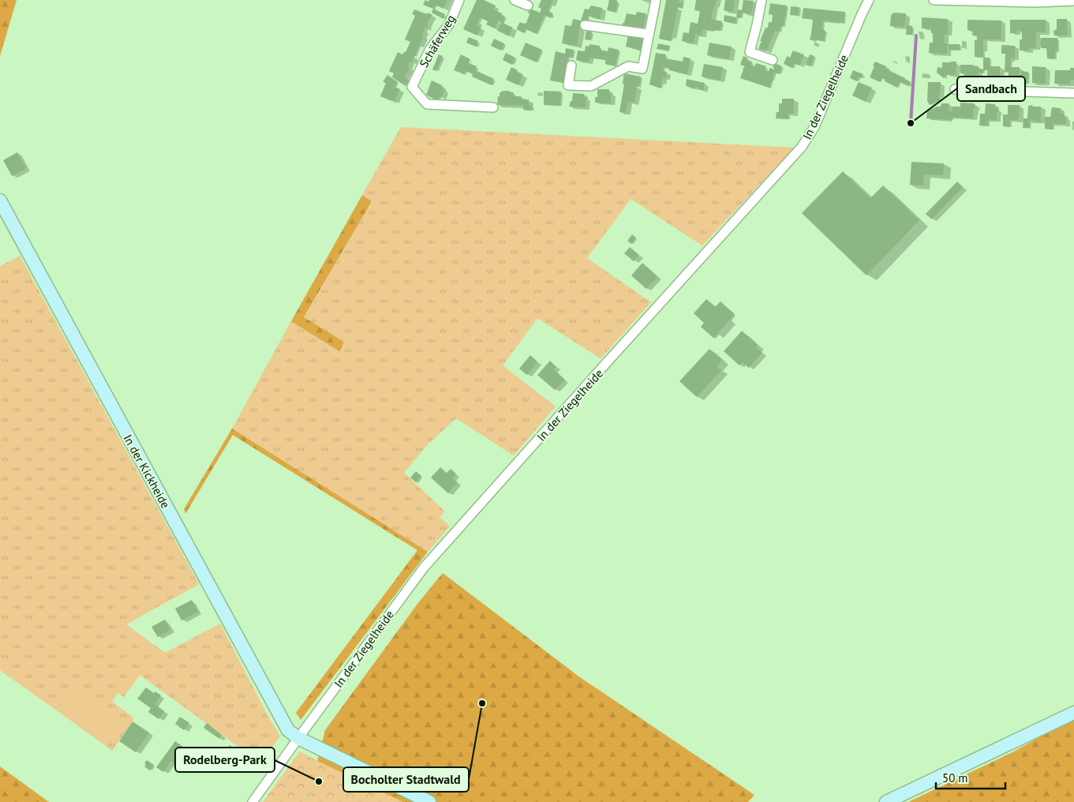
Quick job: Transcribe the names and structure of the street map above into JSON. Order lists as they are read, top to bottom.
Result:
{
  "streets": {
    "street": ["Schäferweg", "In der Ziegelheide", "In der Kickheide"]
  },
  "crossings": [
    ["In der Ziegelheide", "In der Kickheide"]
  ],
  "places": ["Sandbach", "Bocholter Stadtwald", "Rodelberg-Park"],
  "scale_bar": "50 m"
}
